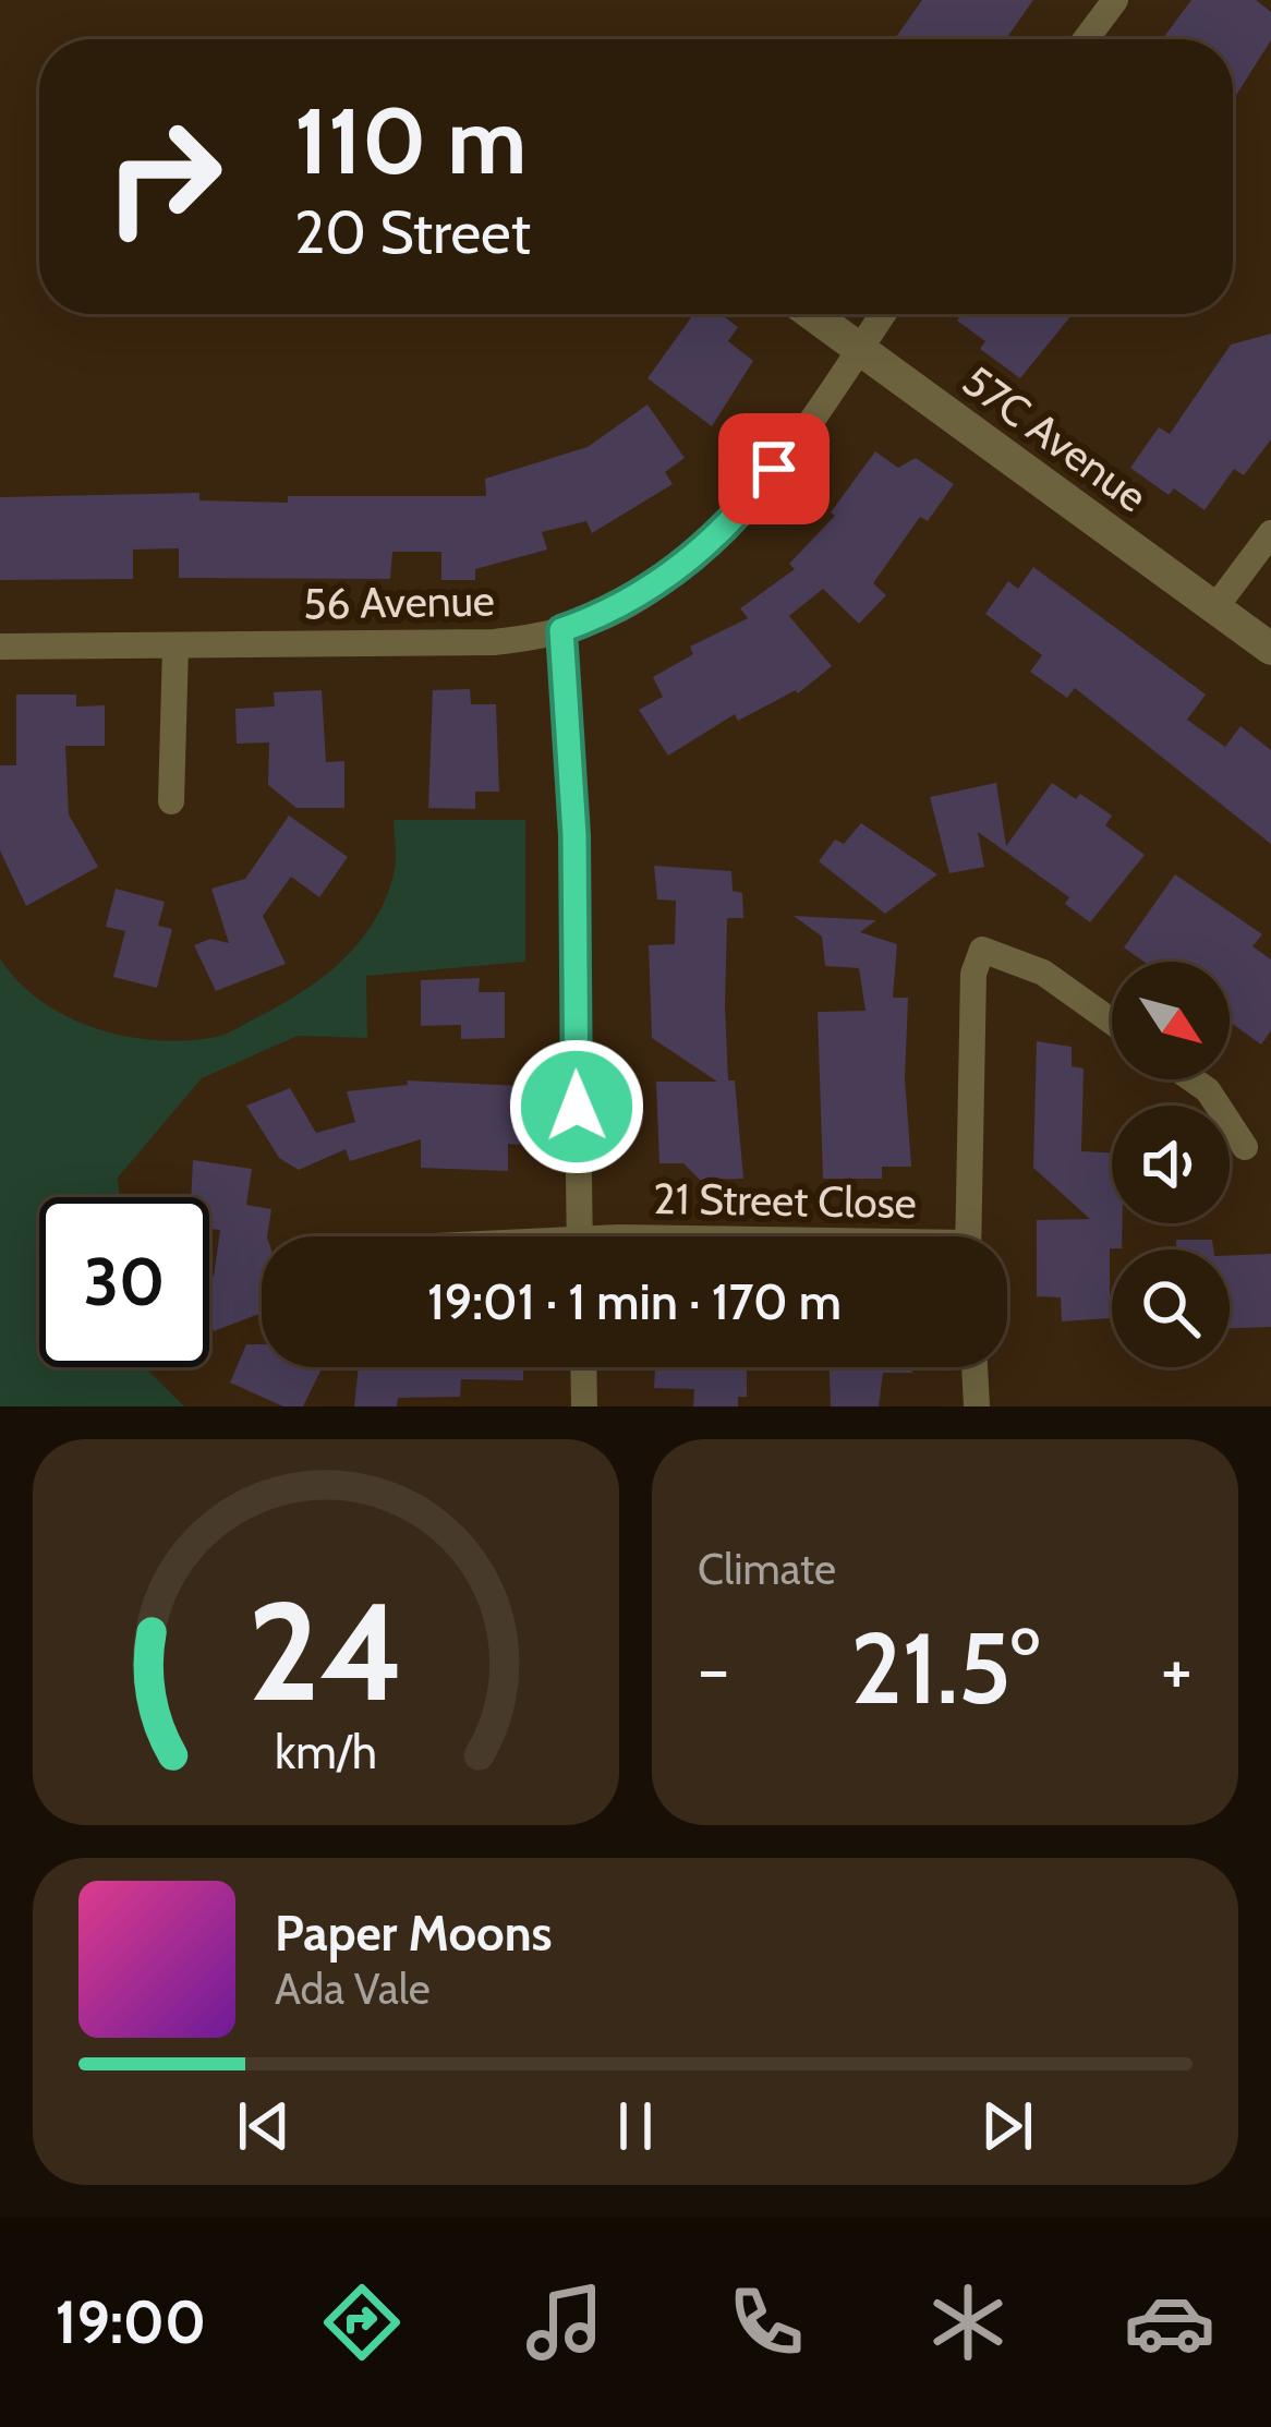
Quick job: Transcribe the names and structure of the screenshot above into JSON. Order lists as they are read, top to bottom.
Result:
{
  "streets": {
    "street": ["57C Avenue", "56 Avenue", "21 Street Close"]
  },
  "crossings": [
    ["57C Avenue", "56 Avenue"]
  ],
  "north": "bottom right",
  "page": {
    "turn": ["110 m", "20 Street"],
    "limit": "30",
    "trip": "19:01 · 1 min · 170 m",
    "tile": "Climate",
    "heat": ["−", "21.5°", "+"],
    "song": ["Paper Moons", "Ada Vale"],
    "tabs": "19:00",
    "gauge": ["24", "km/h"]
  }
}
